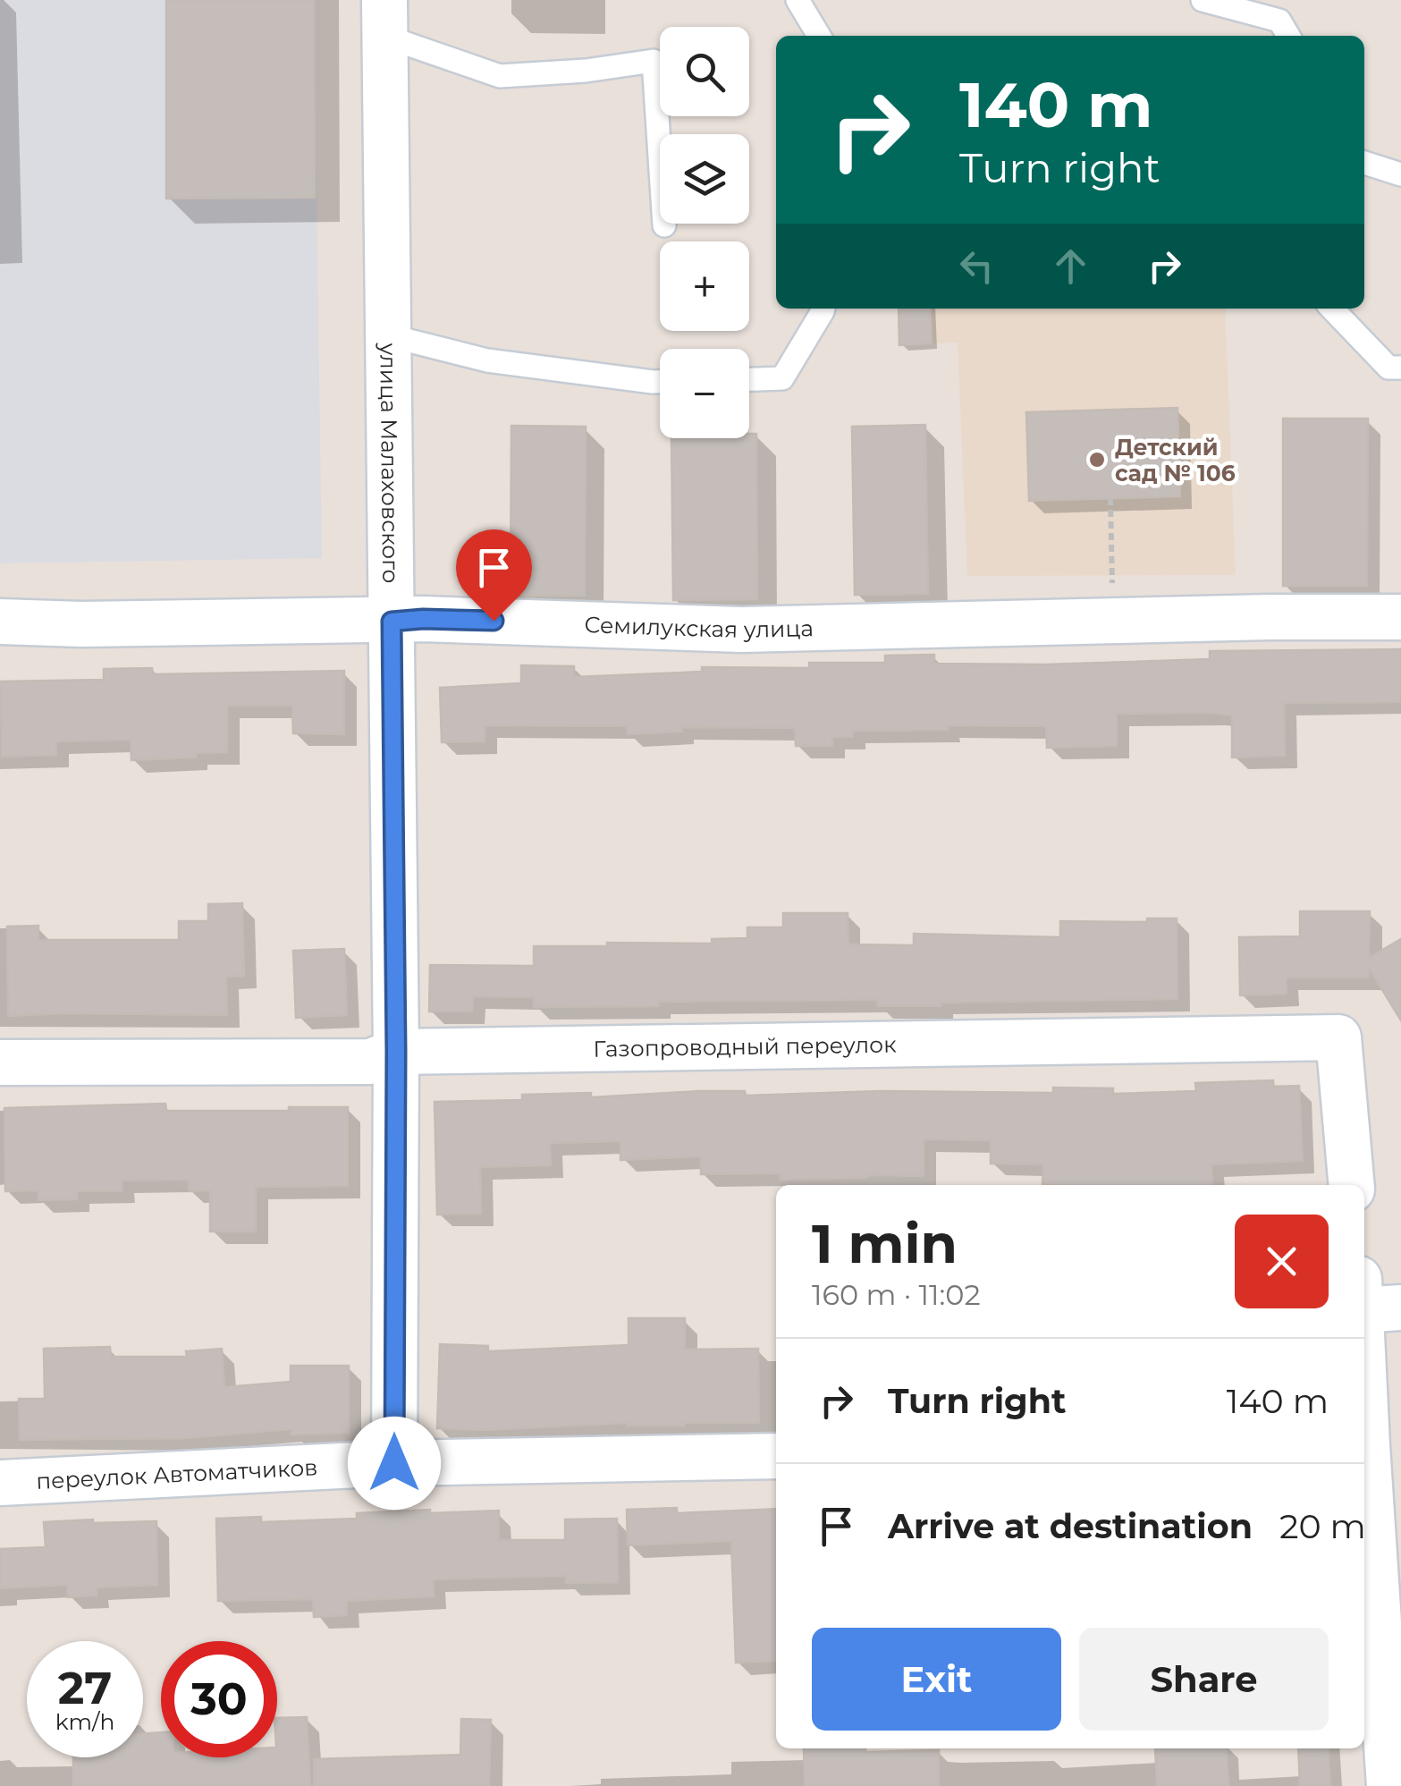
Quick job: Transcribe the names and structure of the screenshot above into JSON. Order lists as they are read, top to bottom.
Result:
{
  "streets": {
    "street": [
      "улица Малаховского",
      "Семилукская улица",
      "Газопроводный переулок",
      "переулок Автоматчиков"
    ]
  },
  "crossings": [
    ["улица Малаховского", "Семилукская улица"],
    ["улица Малаховского", "Газопроводный переулок"],
    ["улица Малаховского", "переулок Автоматчиков"]
  ],
  "places": ["Детский сад № 106"],
  "page": {
    "map_buttons": ["+", "−"],
    "turn": ["140 m", "Turn right"],
    "heading": ["1 min", "160 m · 11:02"],
    "list": [
      {
        "name": "Turn right",
        "value": "140 m"
      },
      {
        "name": "Arrive at destination",
        "value": "20 m"
      }
    ],
    "buttons": ["Exit", "Share"],
    "speed": "27 km/h",
    "limit": "30"
  }
}
